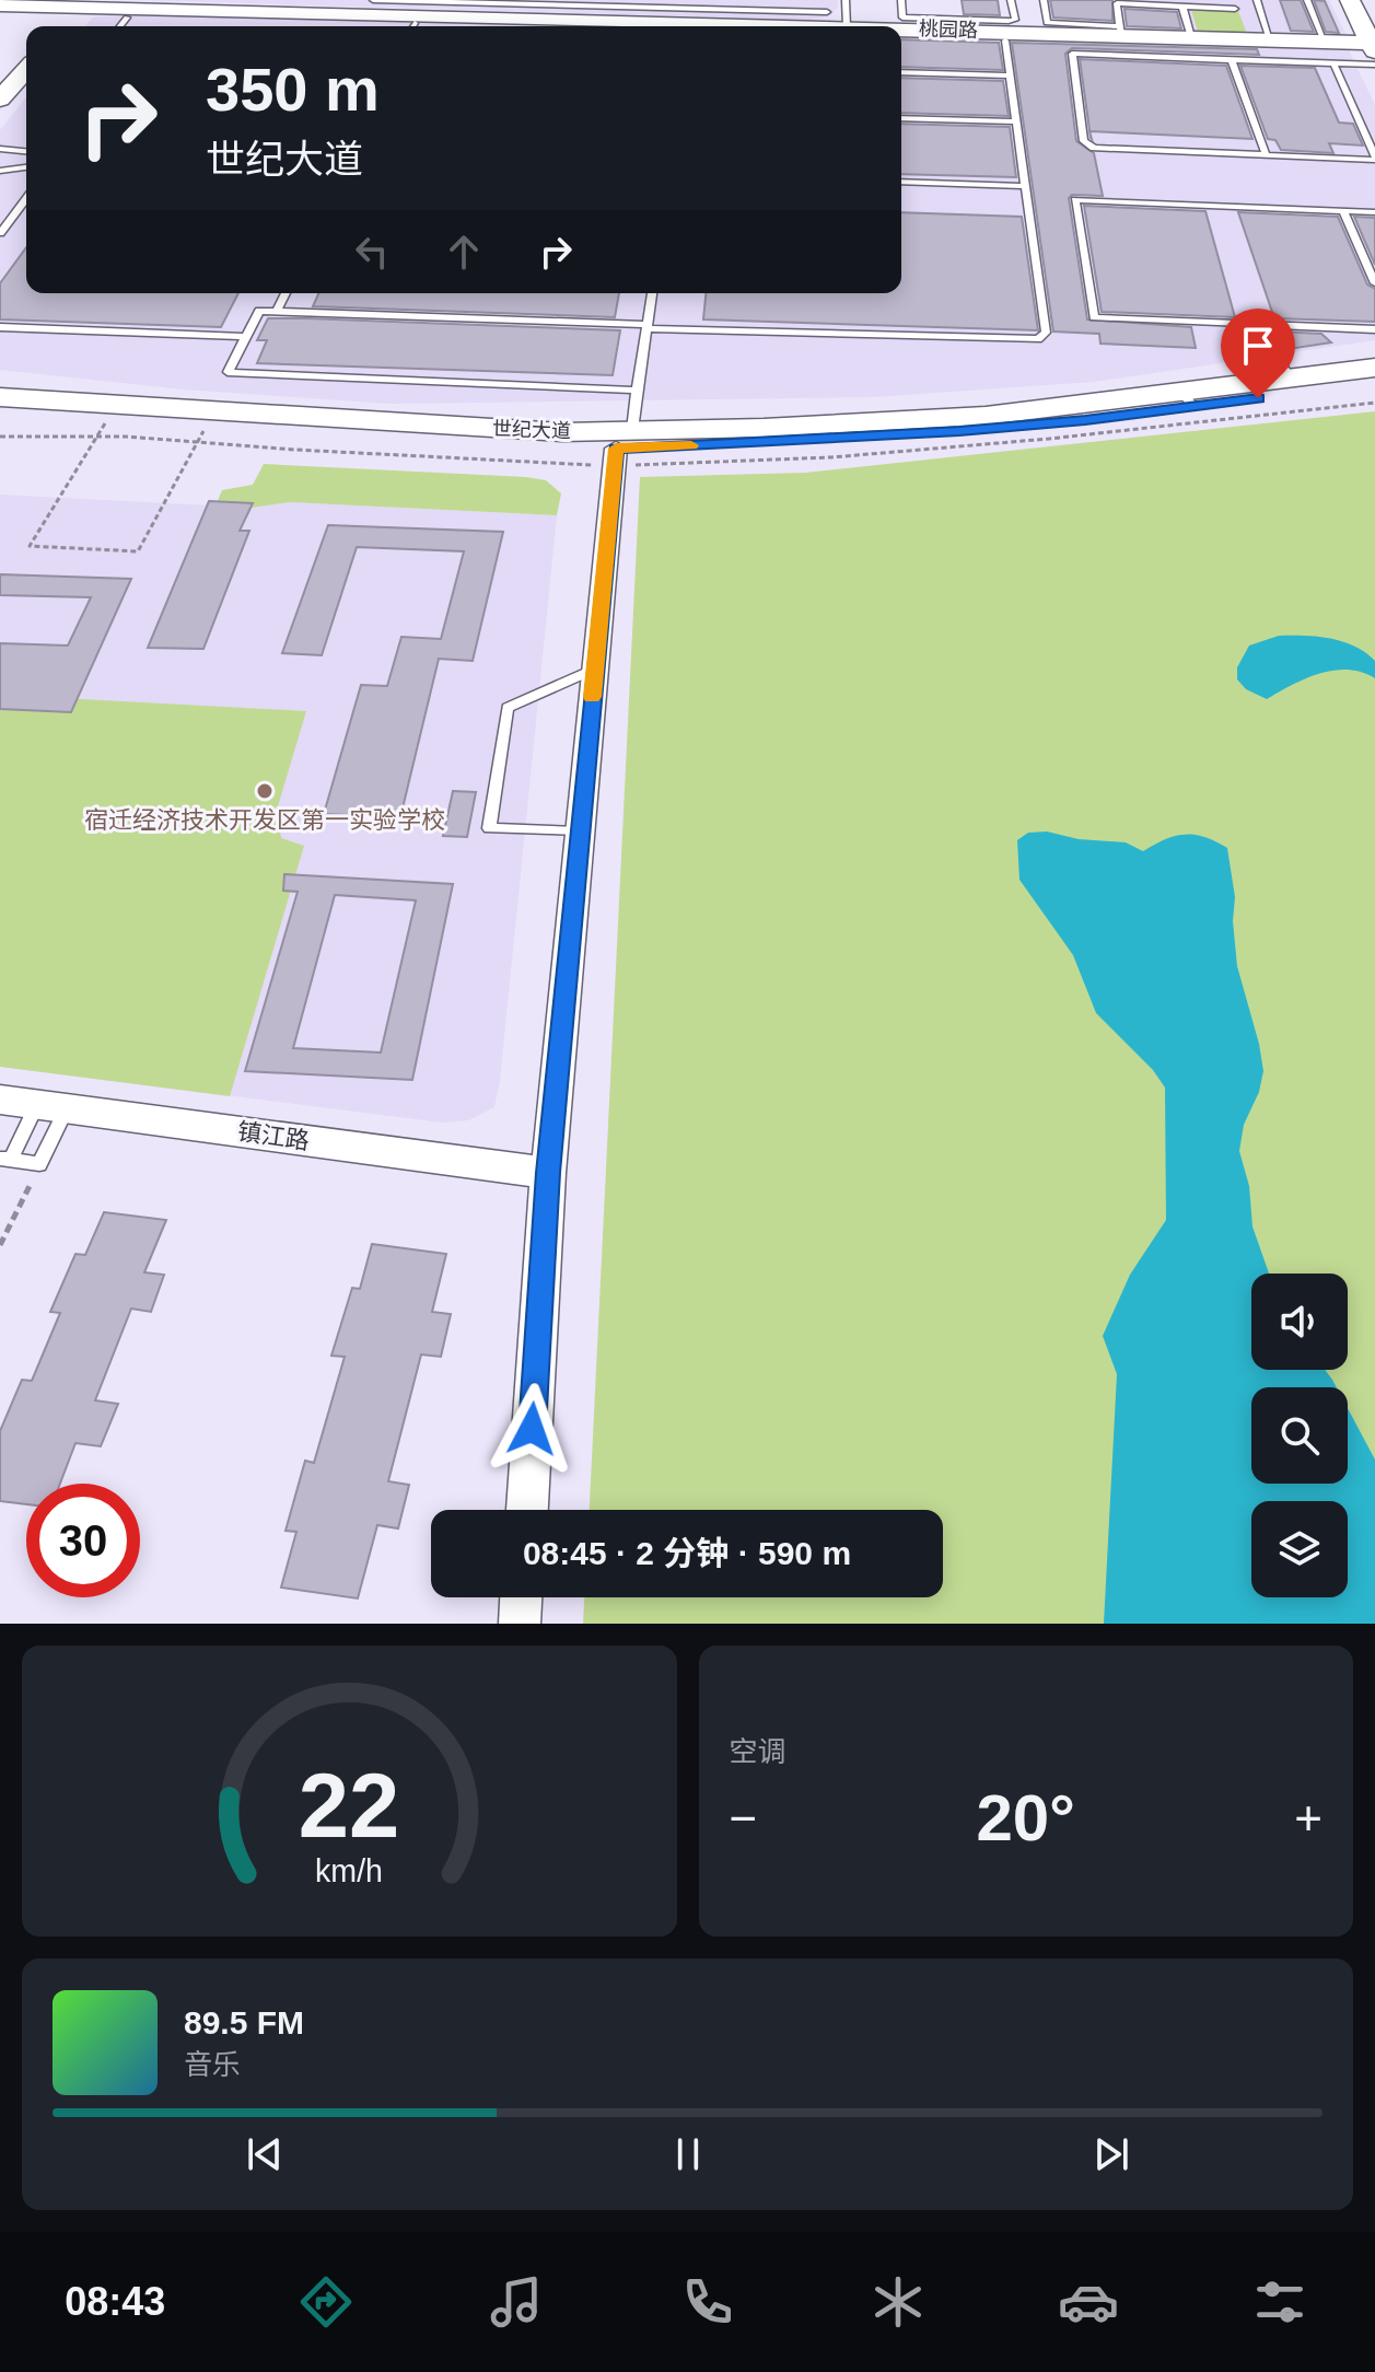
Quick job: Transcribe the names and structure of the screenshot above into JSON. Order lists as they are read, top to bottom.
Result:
{
  "streets": {
    "street": ["桃园路", "世纪大道", "镇江路"]
  },
  "places": ["宿迁经济技术开发区第一实验学校"],
  "page": {
    "turn": ["350 m", "世纪大道"],
    "limit": "30",
    "trip": "08:45 · 2 分钟 · 590 m",
    "tile": "空调",
    "heat": ["−", "20°", "+"],
    "song": ["89.5 FM", "音乐"],
    "tabs": "08:43",
    "gauge": ["22", "km/h"]
  }
}
